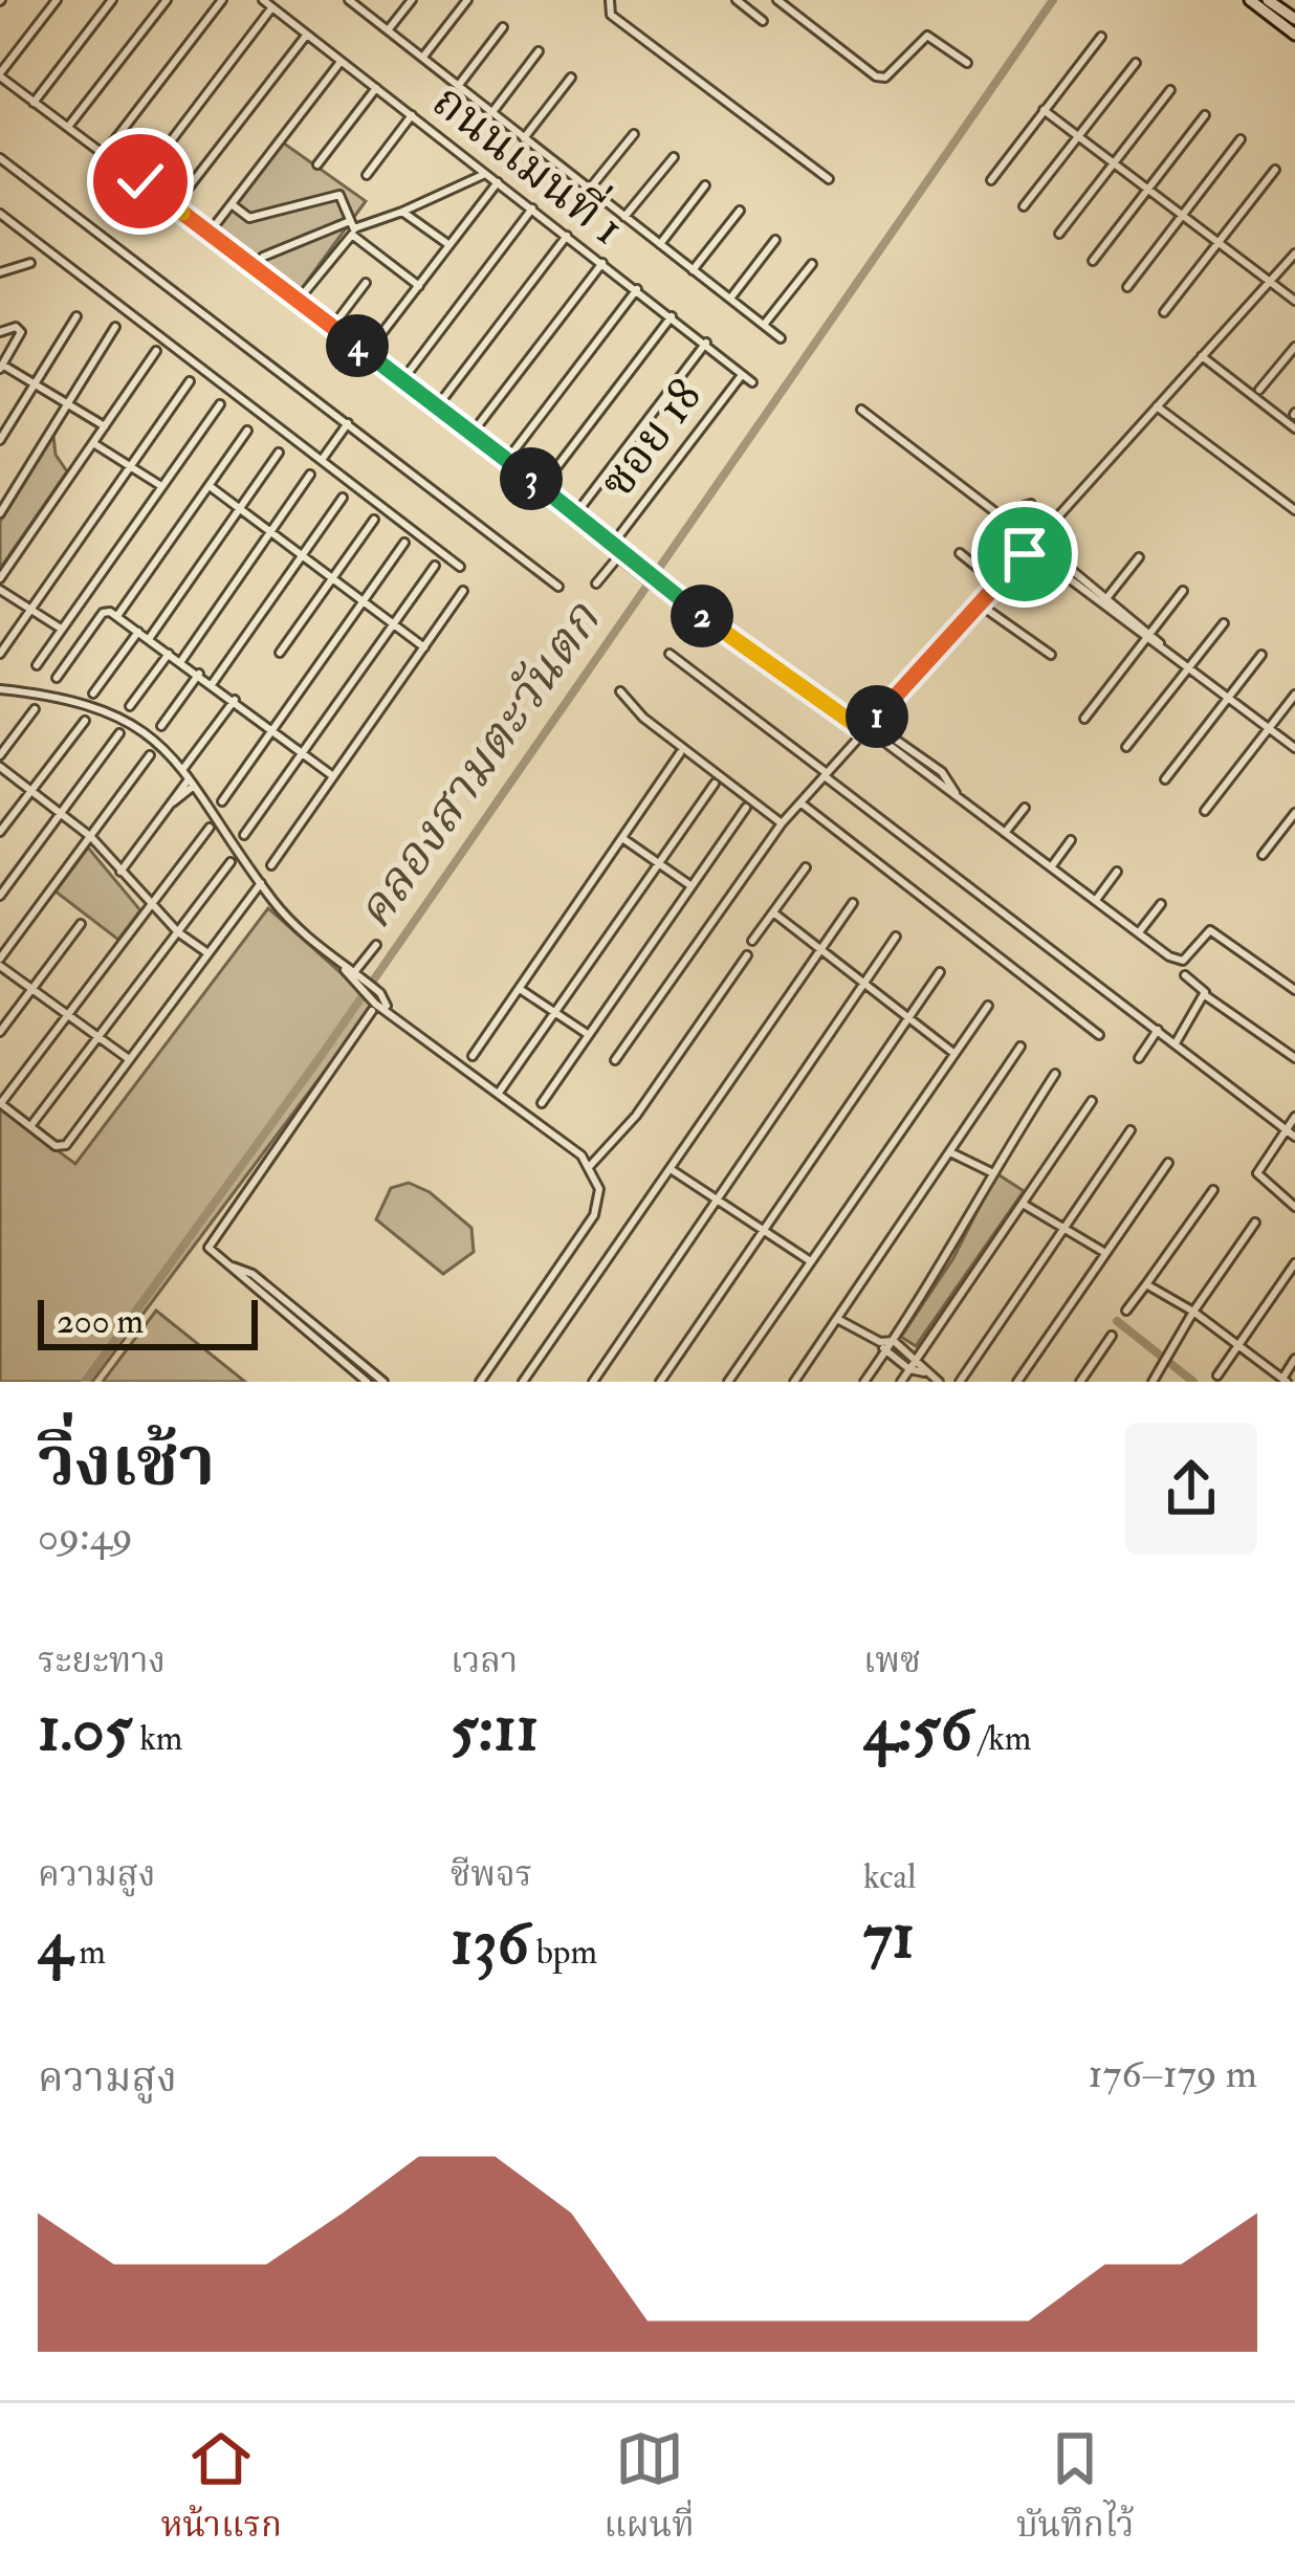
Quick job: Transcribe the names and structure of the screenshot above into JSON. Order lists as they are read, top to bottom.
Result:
{
  "streets": {
    "street": ["ถนนเมนที่ 1", "ซอย 18"]
  },
  "crossings": [
    ["ถนนเมนที่ 1", "ซอย 18"]
  ],
  "water": ["คลองสามตะวันตก"],
  "scale_bar": "200 m",
  "page": {
    "pins": [
      "4",
      "3",
      "2",
      "1"
    ],
    "scale": "200 m",
    "heading": ["วิ่งเช้า", "09:49"],
    "stats": [
      ["ระยะทาง", "1.05 km"],
      ["เวลา", "5:11"],
      ["เพซ", "4:56 /km"],
      ["ความสูง", "4 m"],
      ["ชีพจร", "136 bpm"],
      ["kcal", "71"]
    ],
    "chart": ["ความสูง", "176–179 m"],
    "tabs": ["หน้าแรก", "แผนที่", "บันทึกไว้"]
  }
}
